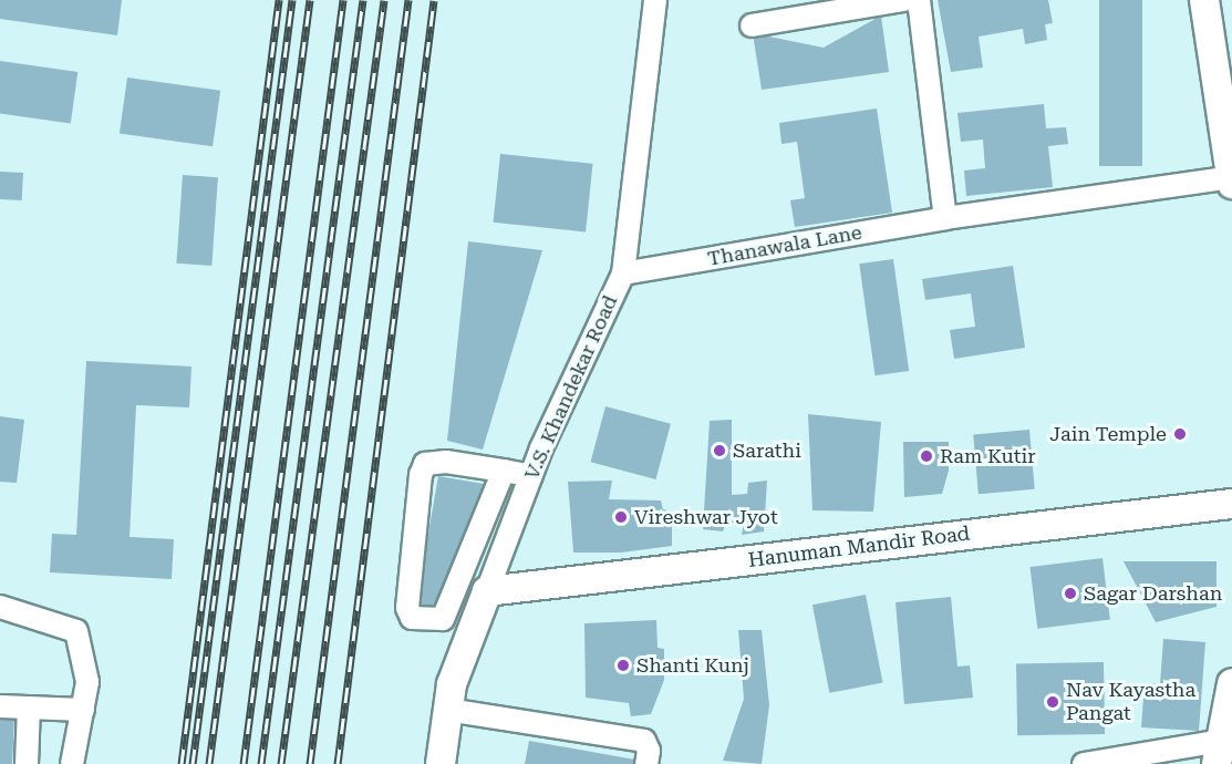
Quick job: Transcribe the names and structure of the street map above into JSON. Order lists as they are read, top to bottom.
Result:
{
  "streets": {
    "street": ["Thanawala Lane", "V.S. Khandekar Road", "Hanuman Mandir Road"]
  },
  "crossings": [
    ["Thanawala Lane", "V.S. Khandekar Road"],
    ["V.S. Khandekar Road", "Hanuman Mandir Road"]
  ],
  "places": [
    "Jain Temple",
    "Sarathi",
    "Ram Kutir",
    "Vireshwar Jyot",
    "Sagar Darshan",
    "Shanti Kunj",
    "Nav Kayastha Pangat"
  ]
}
